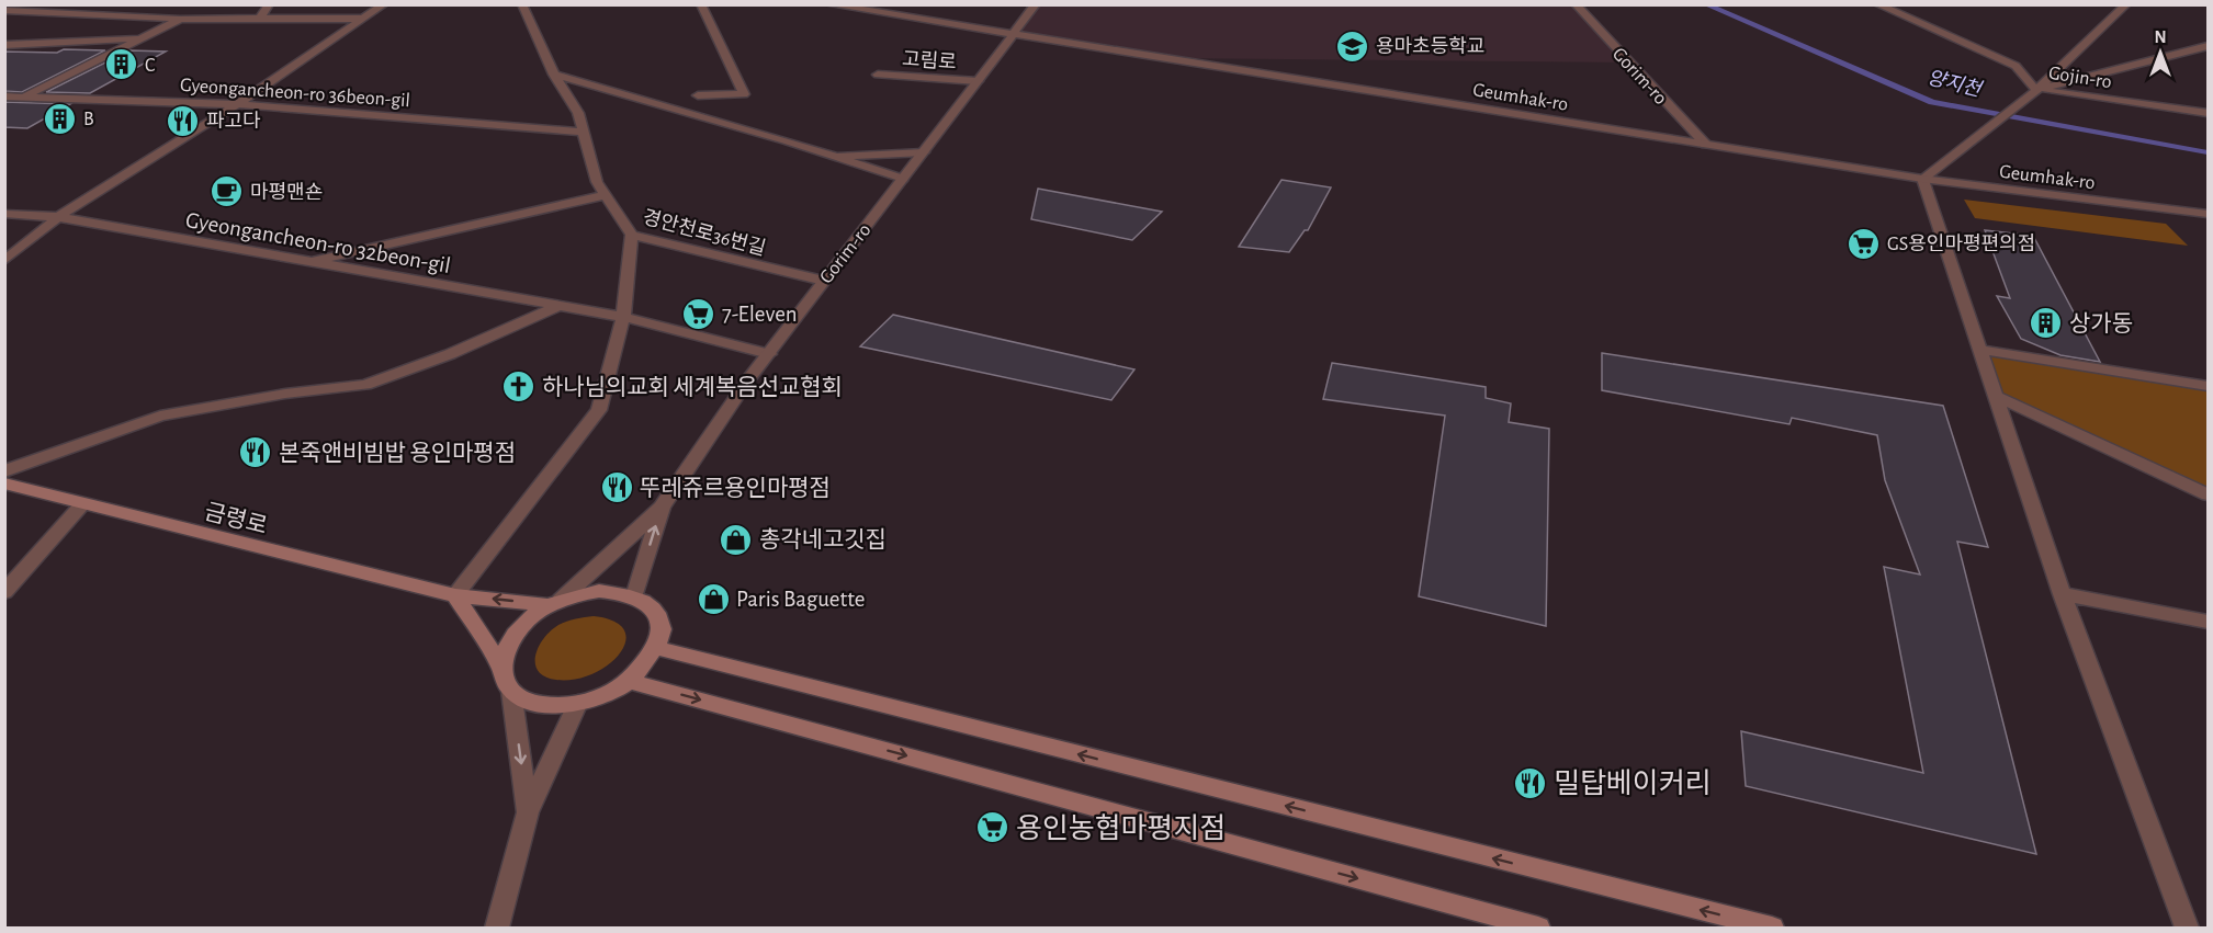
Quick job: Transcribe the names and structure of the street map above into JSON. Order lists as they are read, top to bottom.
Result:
{
  "streets": {
    "main road": ["금령로"],
    "street": [
      "고림로",
      "Gorim-ro",
      "Gojin-ro",
      "Gyeongancheon-ro 36beon-gil",
      "Geumhak-ro",
      "경안천로36번길",
      "Gyeongancheon-ro 32beon-gil"
    ]
  },
  "crossings": [
    ["고림로", "Gorim-ro"],
    ["Gorim-ro", "Geumhak-ro"],
    ["Gorim-ro", "경안천로36번길"],
    ["Gorim-ro", "Gyeongancheon-ro 32beon-gil"],
    ["Gorim-ro", "금령로"],
    ["Gyeongancheon-ro 36beon-gil", "경안천로36번길"]
  ],
  "water": ["양지천"],
  "places": {
    "school or university": ["용마초등학교"],
    "building": ["C", "B", "상가동"],
    "restaurant": [
      "파고다",
      "본죽앤비빔밥 용인마평점",
      "뚜레쥬르용인마평점",
      "밀탑베이커리"
    ],
    "cafe": ["마평맨숀"],
    "supermarket": ["GS용인마평편의점", "7-Eleven", "용인농협마평지점"],
    "church": ["하나님의교회 세계복음선교협회"],
    "shop": ["총각네고깃집", "Paris Baguette"]
  },
  "north": "top"
}
